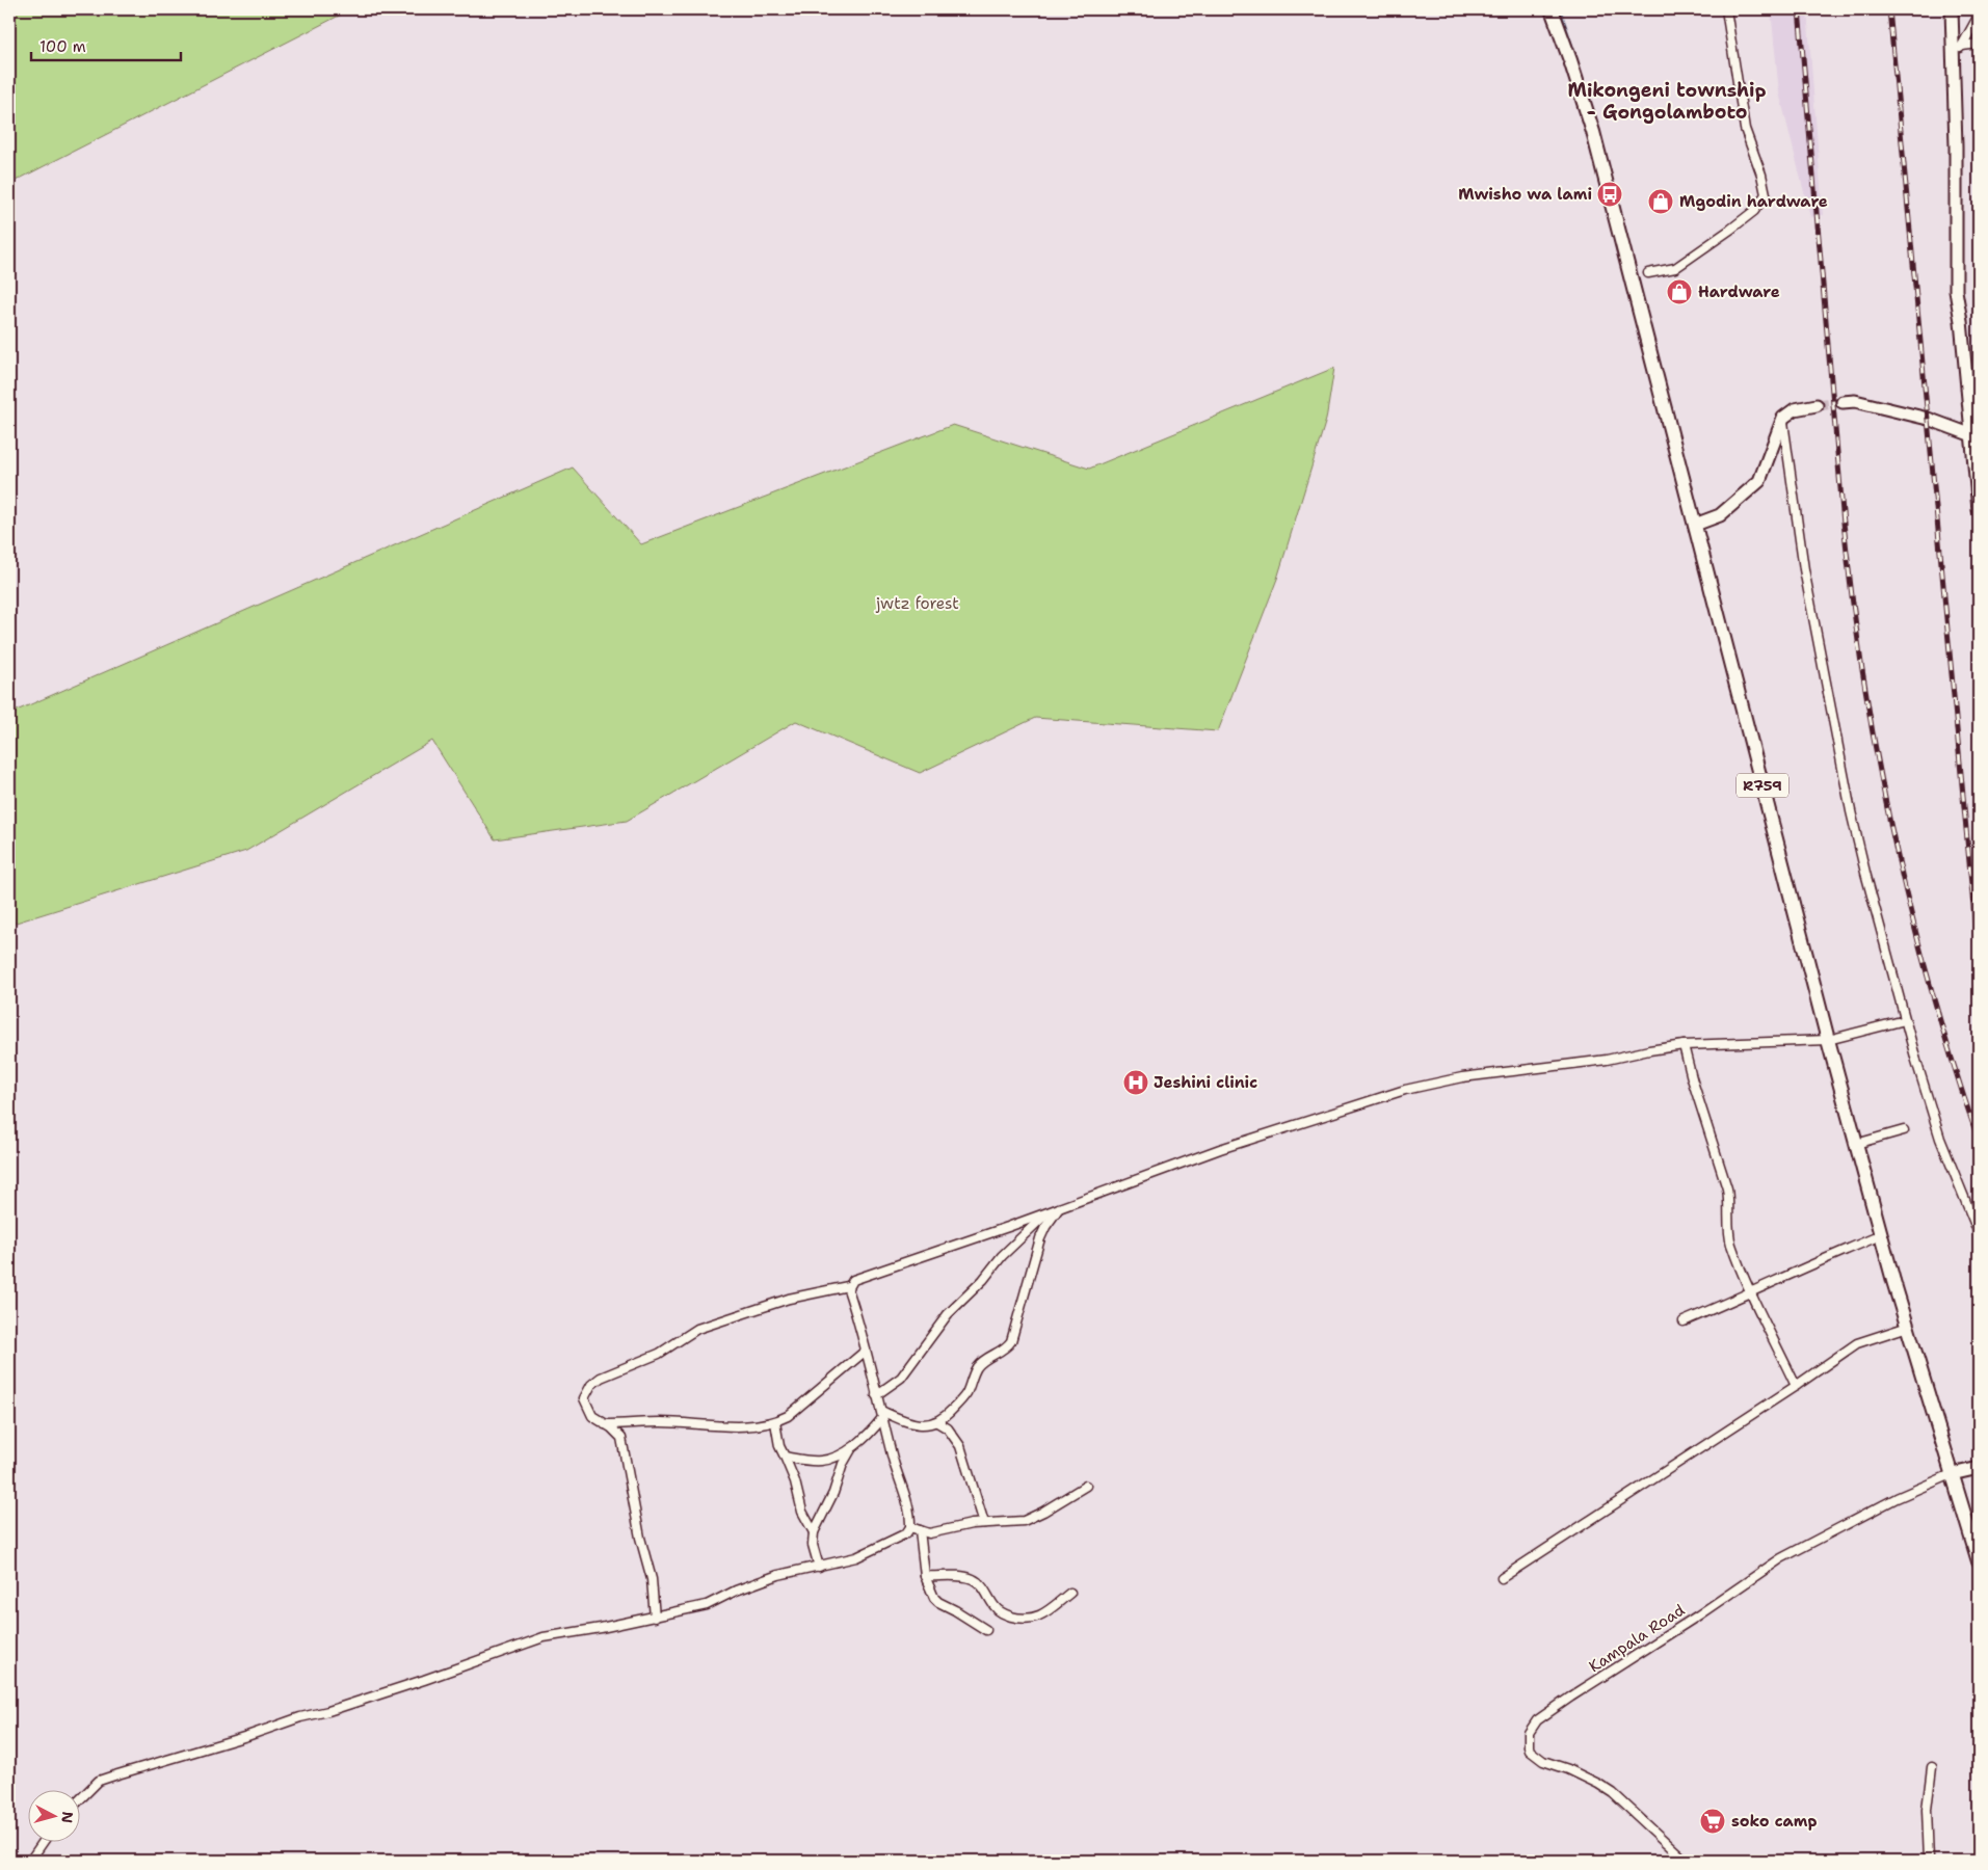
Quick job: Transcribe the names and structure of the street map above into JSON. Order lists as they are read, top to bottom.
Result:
{
  "streets": {
    "main road": ["R759"],
    "street": ["Kampala Road"]
  },
  "crossings": [
    ["R759", "Kampala Road"]
  ],
  "districts": ["Mikongeni township - Gongolamboto"],
  "parks": ["jwtz forest"],
  "places": {
    "bus stop": ["Mwisho wa lami"],
    "shop": ["Mgodin hardware", "Hardware"],
    "hospital": ["Jeshini clinic"],
    "supermarket": ["soko camp"]
  },
  "scale_bar": "100 m",
  "north": "right"
}
